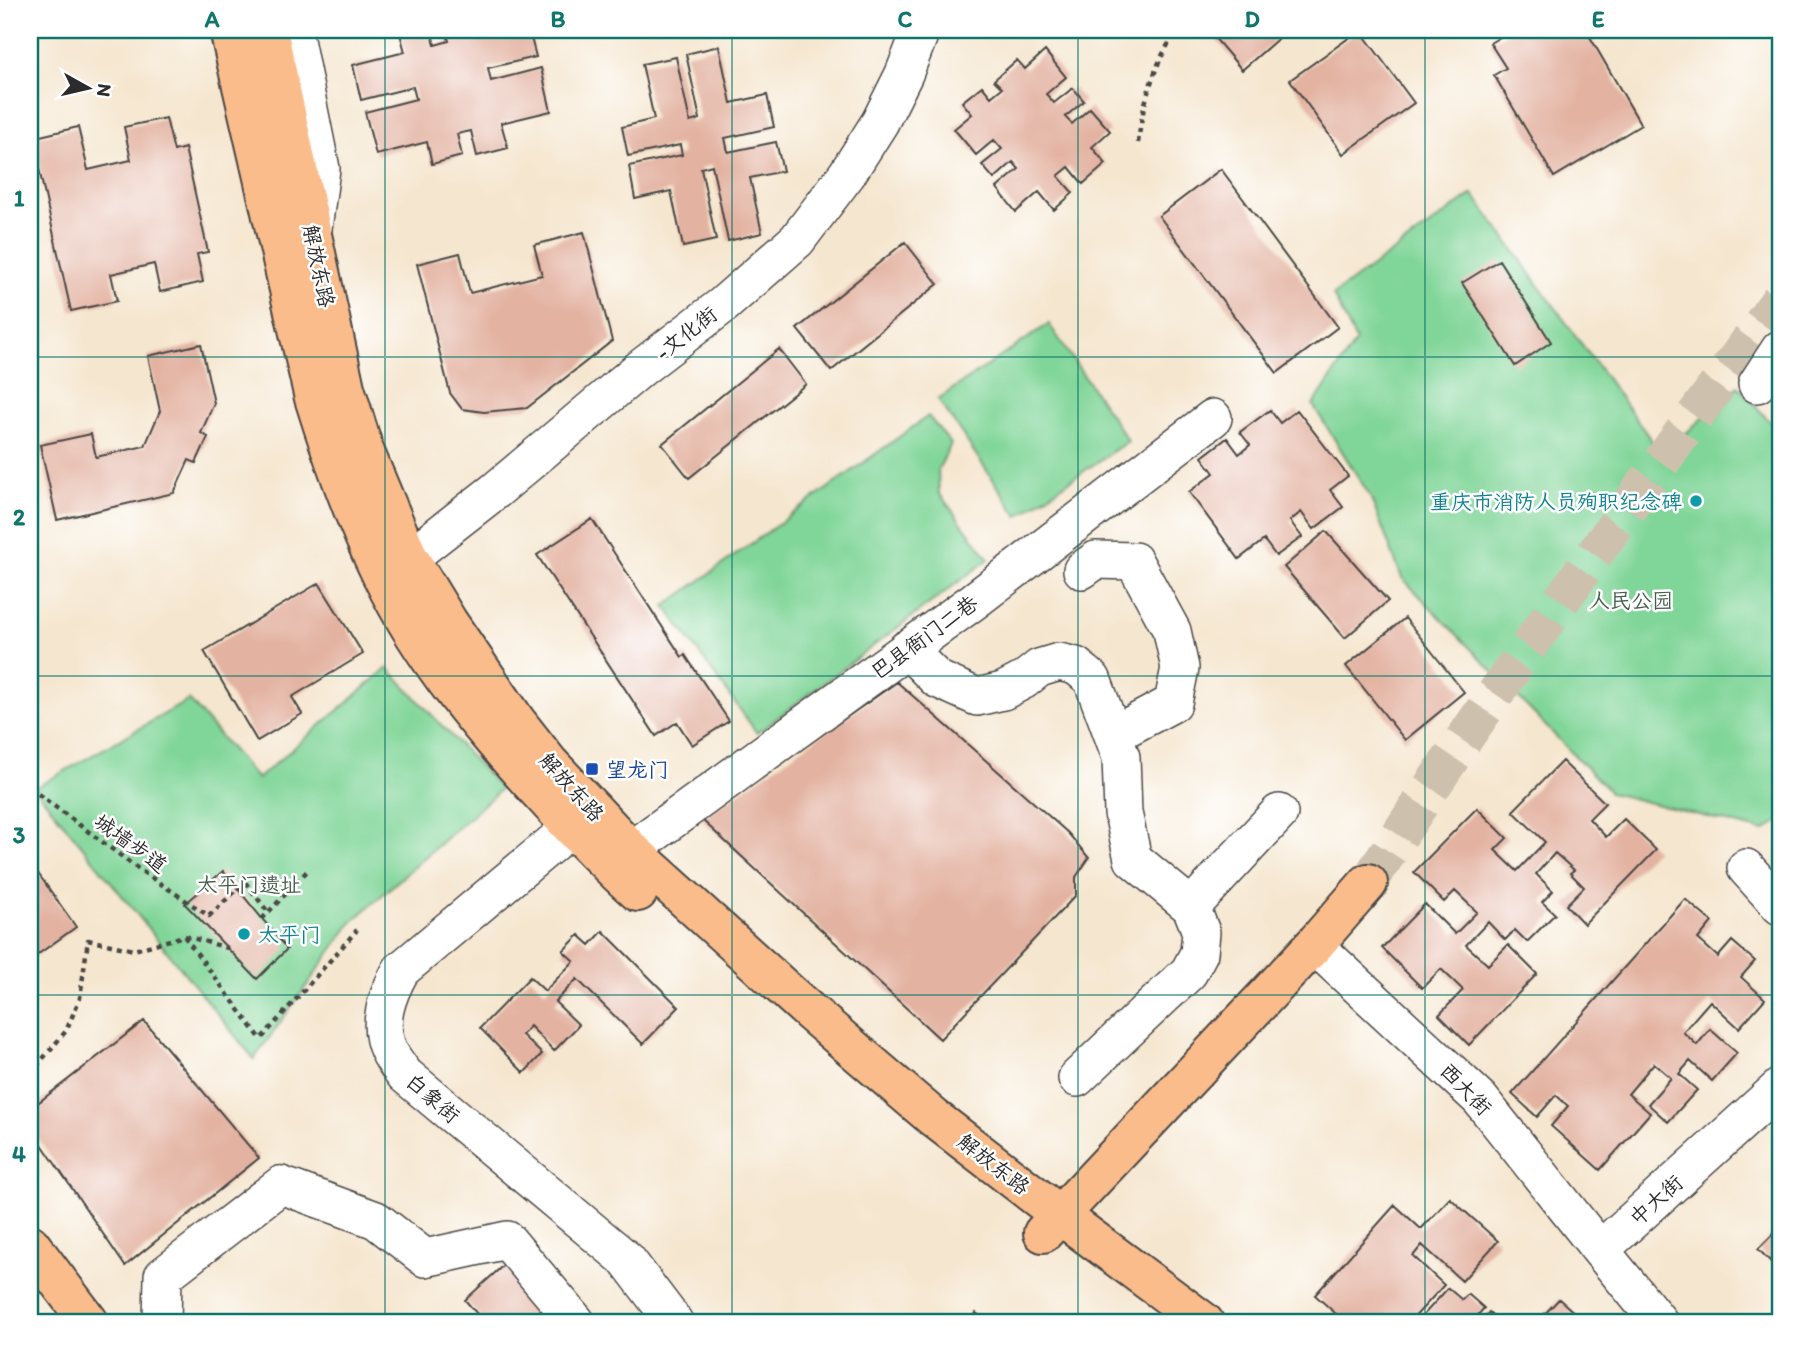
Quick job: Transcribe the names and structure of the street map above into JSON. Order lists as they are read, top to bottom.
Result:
{
  "streets": {
    "main road": ["解放东路"],
    "street": [
      "-文化街",
      "巴县衙门二巷",
      "西大街",
      "白象街",
      "中大街"
    ],
    "path": ["城墙步道"]
  },
  "crossings": [
    ["解放东路", "-文化街"],
    ["解放东路", "巴县衙门二巷"],
    ["解放东路", "白象街"],
    ["西大街", "中大街"]
  ],
  "parks": ["人民公园", "太平门遗址"],
  "places": {
    "other": ["重庆市消防人员殉职纪念碑", "太平门"],
    "transit": ["望龙门"]
  },
  "north": "right",
  "grid": {
    "columns": [
      "A",
      "B",
      "C",
      "D",
      "E"
    ],
    "rows": [
      "1",
      "2",
      "3",
      "4"
    ]
  }
}
